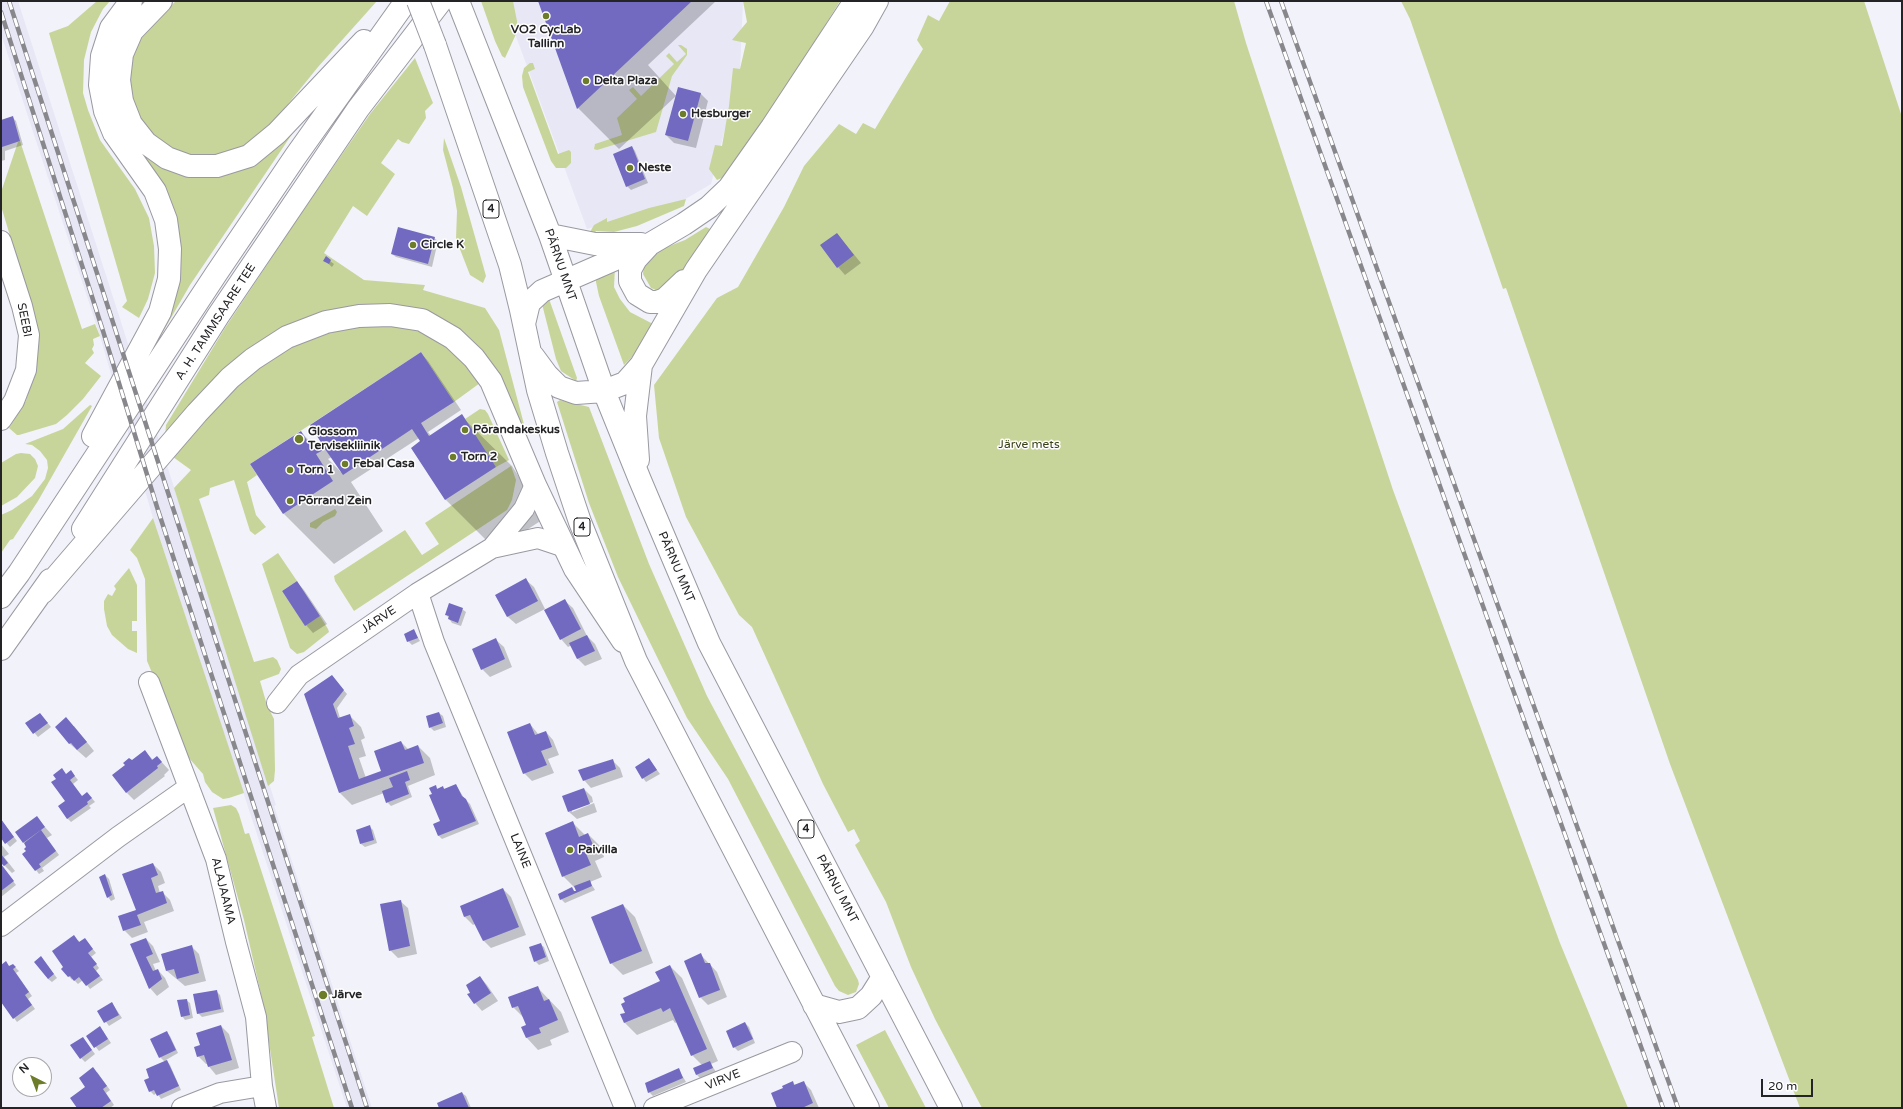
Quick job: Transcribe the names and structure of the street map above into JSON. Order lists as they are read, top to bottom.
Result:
{
  "streets": {
    "main road": ["4", "PÄRNU MNT", "A. H. TAMMSAARE TEE"],
    "street": [
      "SEEBI",
      "JÄRVE",
      "LAINE",
      "ALAJAAMA",
      "VIRVE"
    ]
  },
  "crossings": [
    ["JÄRVE", "LAINE"]
  ],
  "parks": ["Järve mets"],
  "places": [
    "VO2 CycLab Tallinn",
    "Delta Plaza",
    "Hesburger",
    "Neste",
    "Circle K",
    "Põrandakeskus",
    "Glossom Tervisekliinik",
    "Torn 2",
    "Febal Casa",
    "Torn 1",
    "Põrrand Zein",
    "Paivilla",
    "Järve"
  ],
  "scale_bar": "20 m",
  "north": "top left"
}
